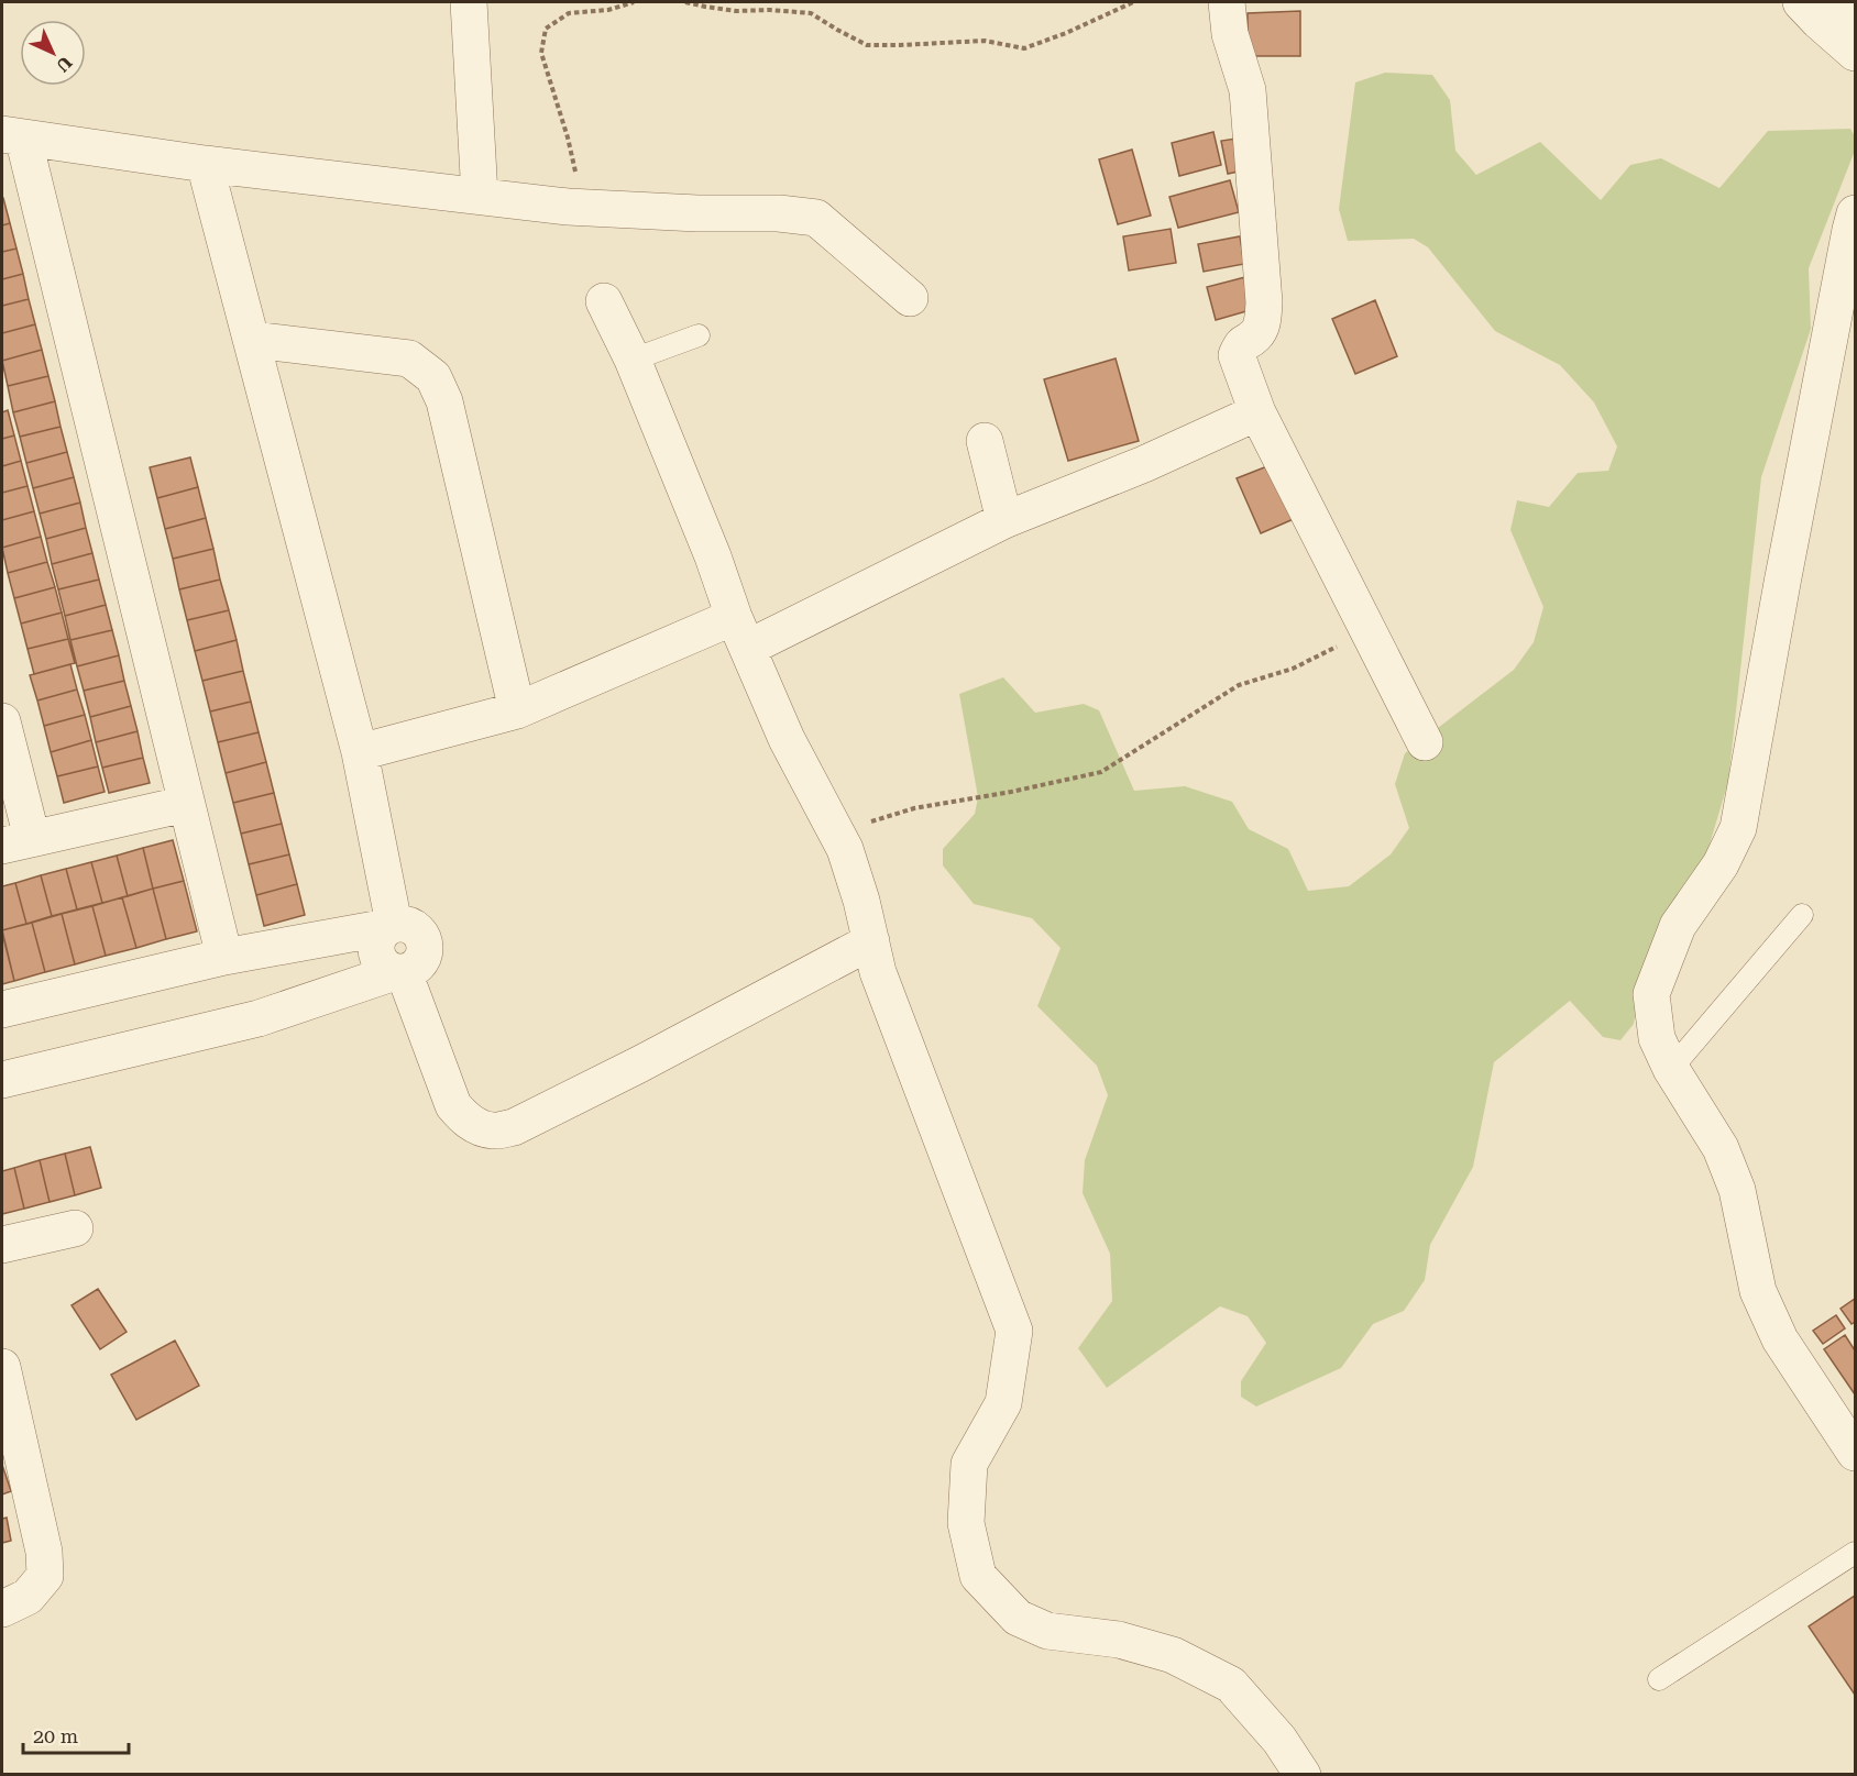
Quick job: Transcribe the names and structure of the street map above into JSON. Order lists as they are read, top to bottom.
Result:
{
  "scale_bar": "20 m",
  "north": "bottom right"
}
